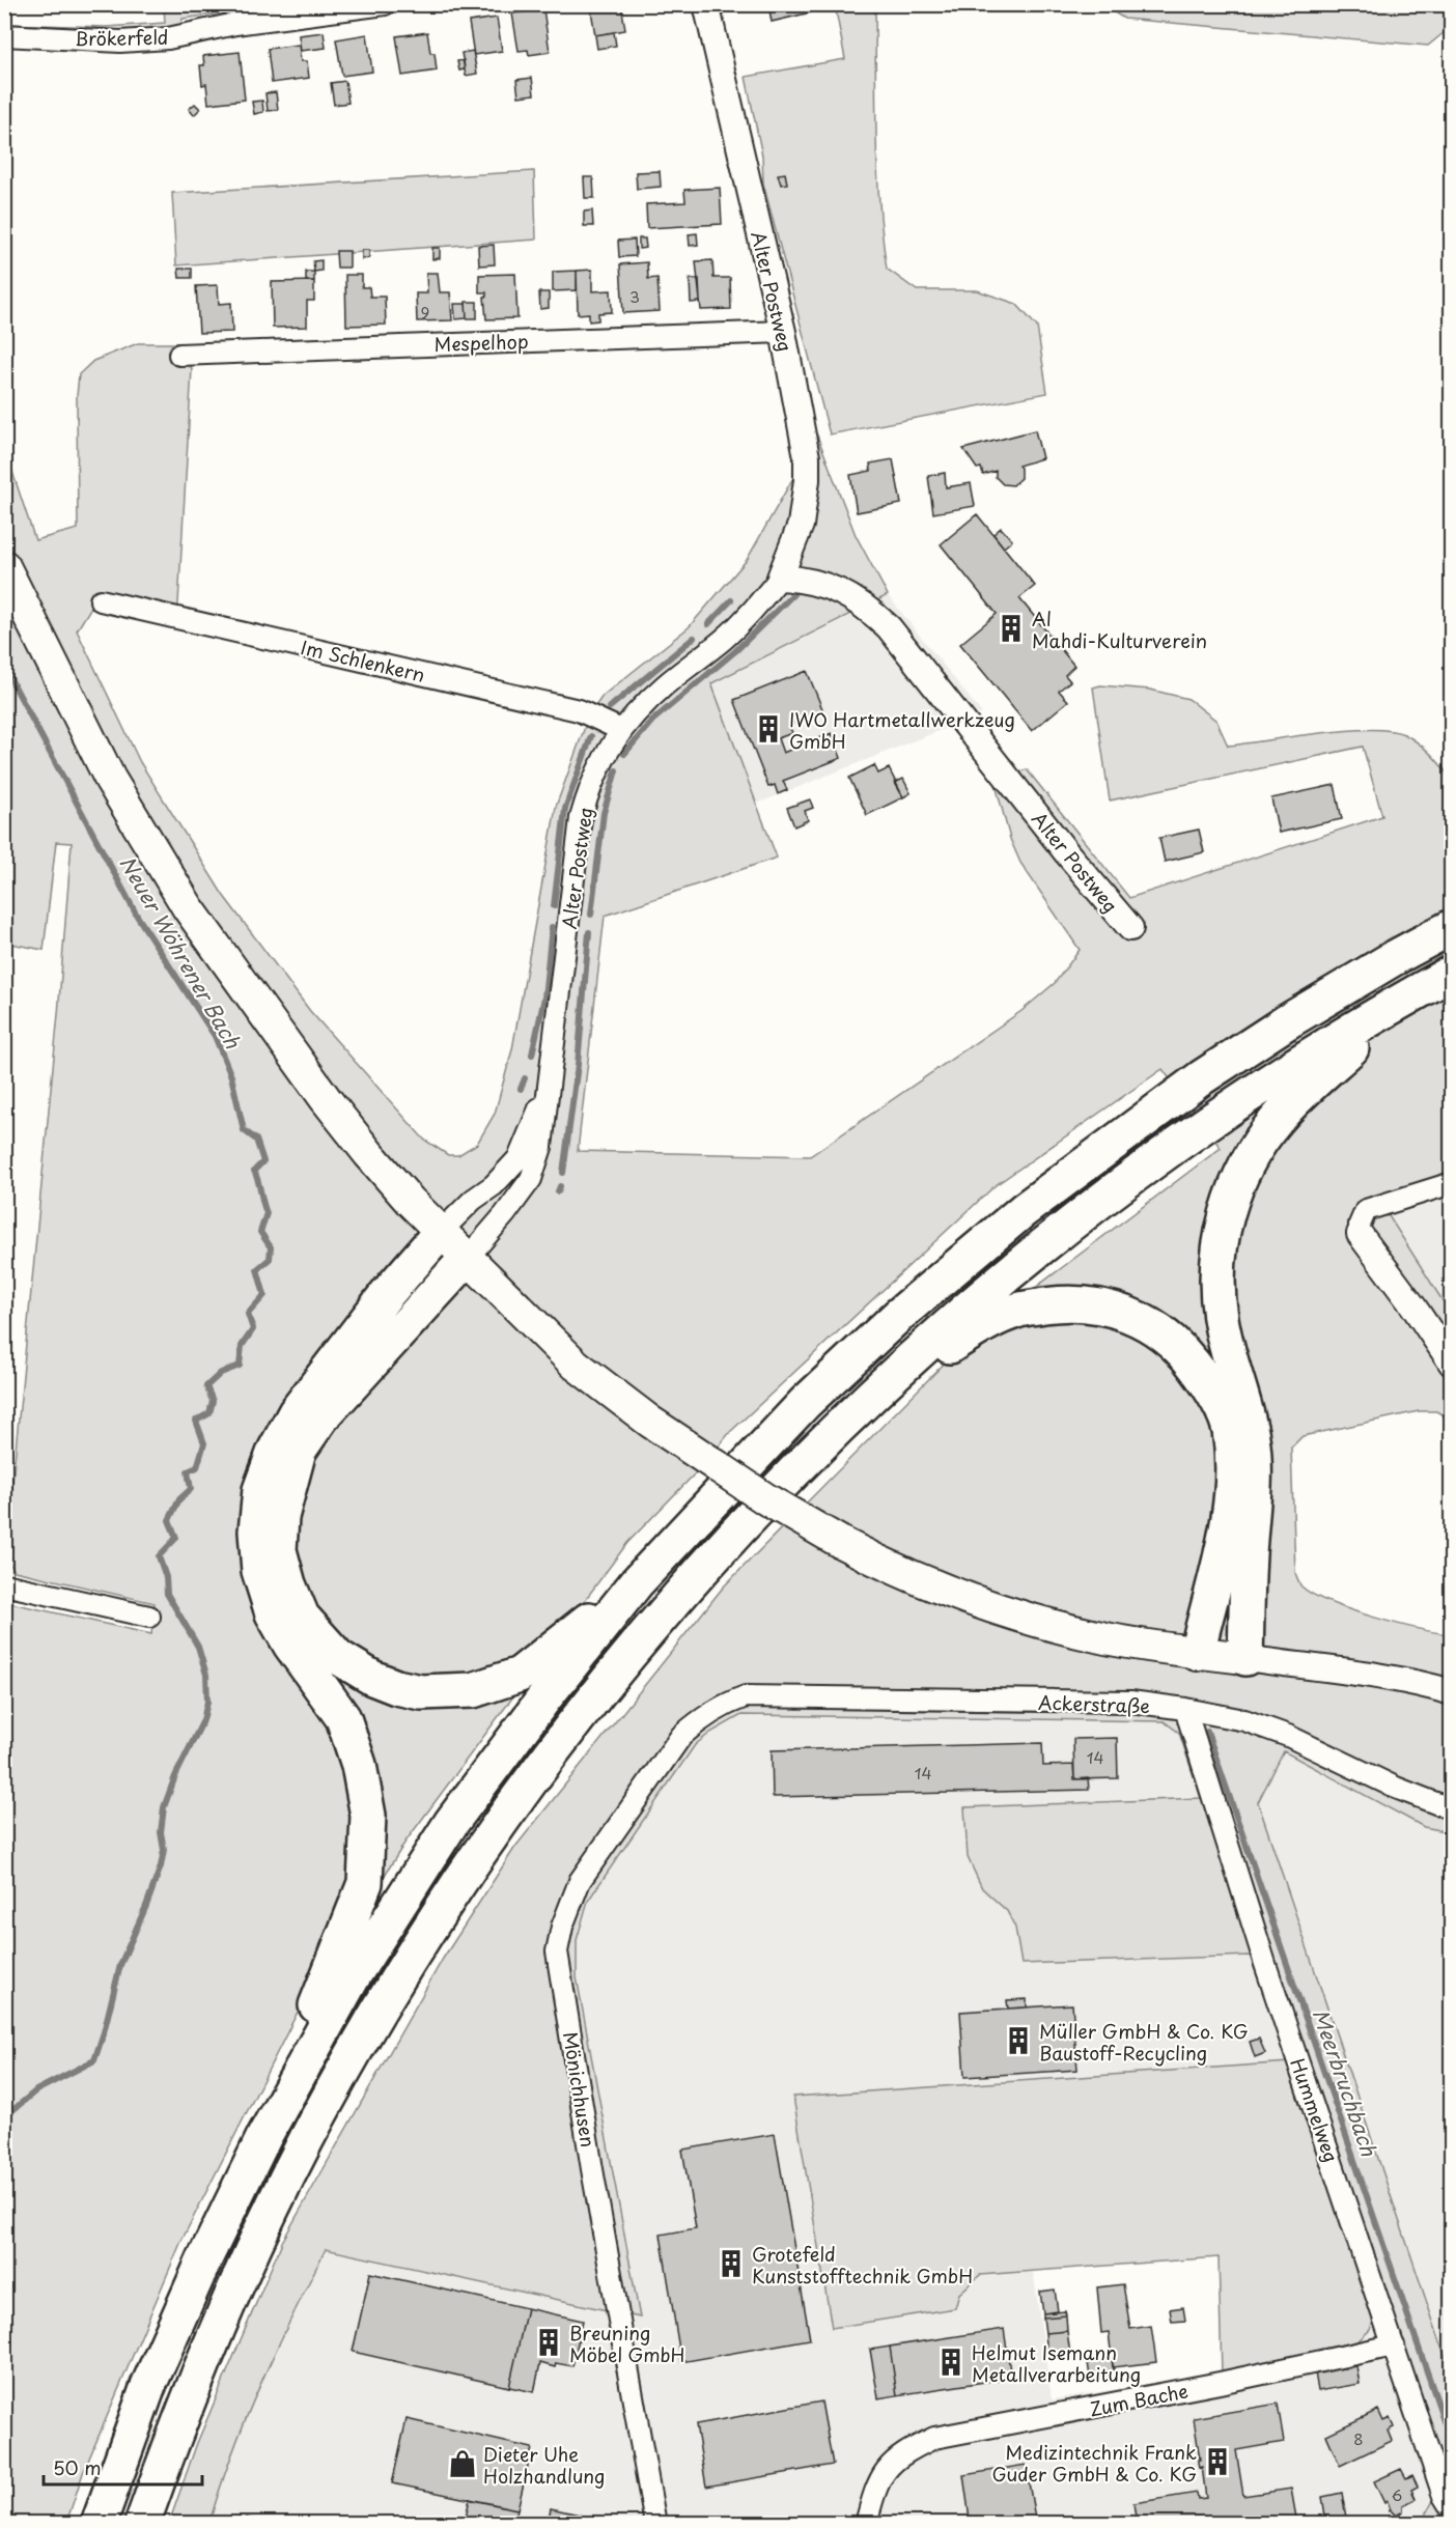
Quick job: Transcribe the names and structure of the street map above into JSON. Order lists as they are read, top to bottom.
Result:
{
  "streets": {
    "street": [
      "Brökerfeld",
      "Alter Postweg",
      "Mespelhop",
      "Im Schlenkern",
      "Ackerstraße",
      "Mönichhusen",
      "Hummelweg",
      "Zum Bache"
    ]
  },
  "crossings": [
    ["Alter Postweg", "Mespelhop"],
    ["Alter Postweg", "Im Schlenkern"],
    ["Ackerstraße", "Mönichhusen"],
    ["Ackerstraße", "Hummelweg"],
    ["Hummelweg", "Zum Bache"]
  ],
  "water": ["Neuer Wöhrener Bach", "Meerbruchbach"],
  "places": {
    "building": [
      "Al Mahdi-Kulturverein",
      "IWO Hartmetallwerkzeug GmbH",
      "Müller GmbH & Co. KG Baustoff-Recycling",
      "Grotefeld Kunststofftechnik GmbH",
      "Breuning Möbel GmbH",
      "Helmut Isemann Metallverarbeitung",
      "Medizintechnik Frank Guder GmbH & Co. KG"
    ],
    "shop": ["Dieter Uhe Holzhandlung"]
  },
  "house_numbers": [
    "3",
    "9",
    "14",
    "14",
    "8",
    "6"
  ],
  "scale_bar": "50 m"
}
